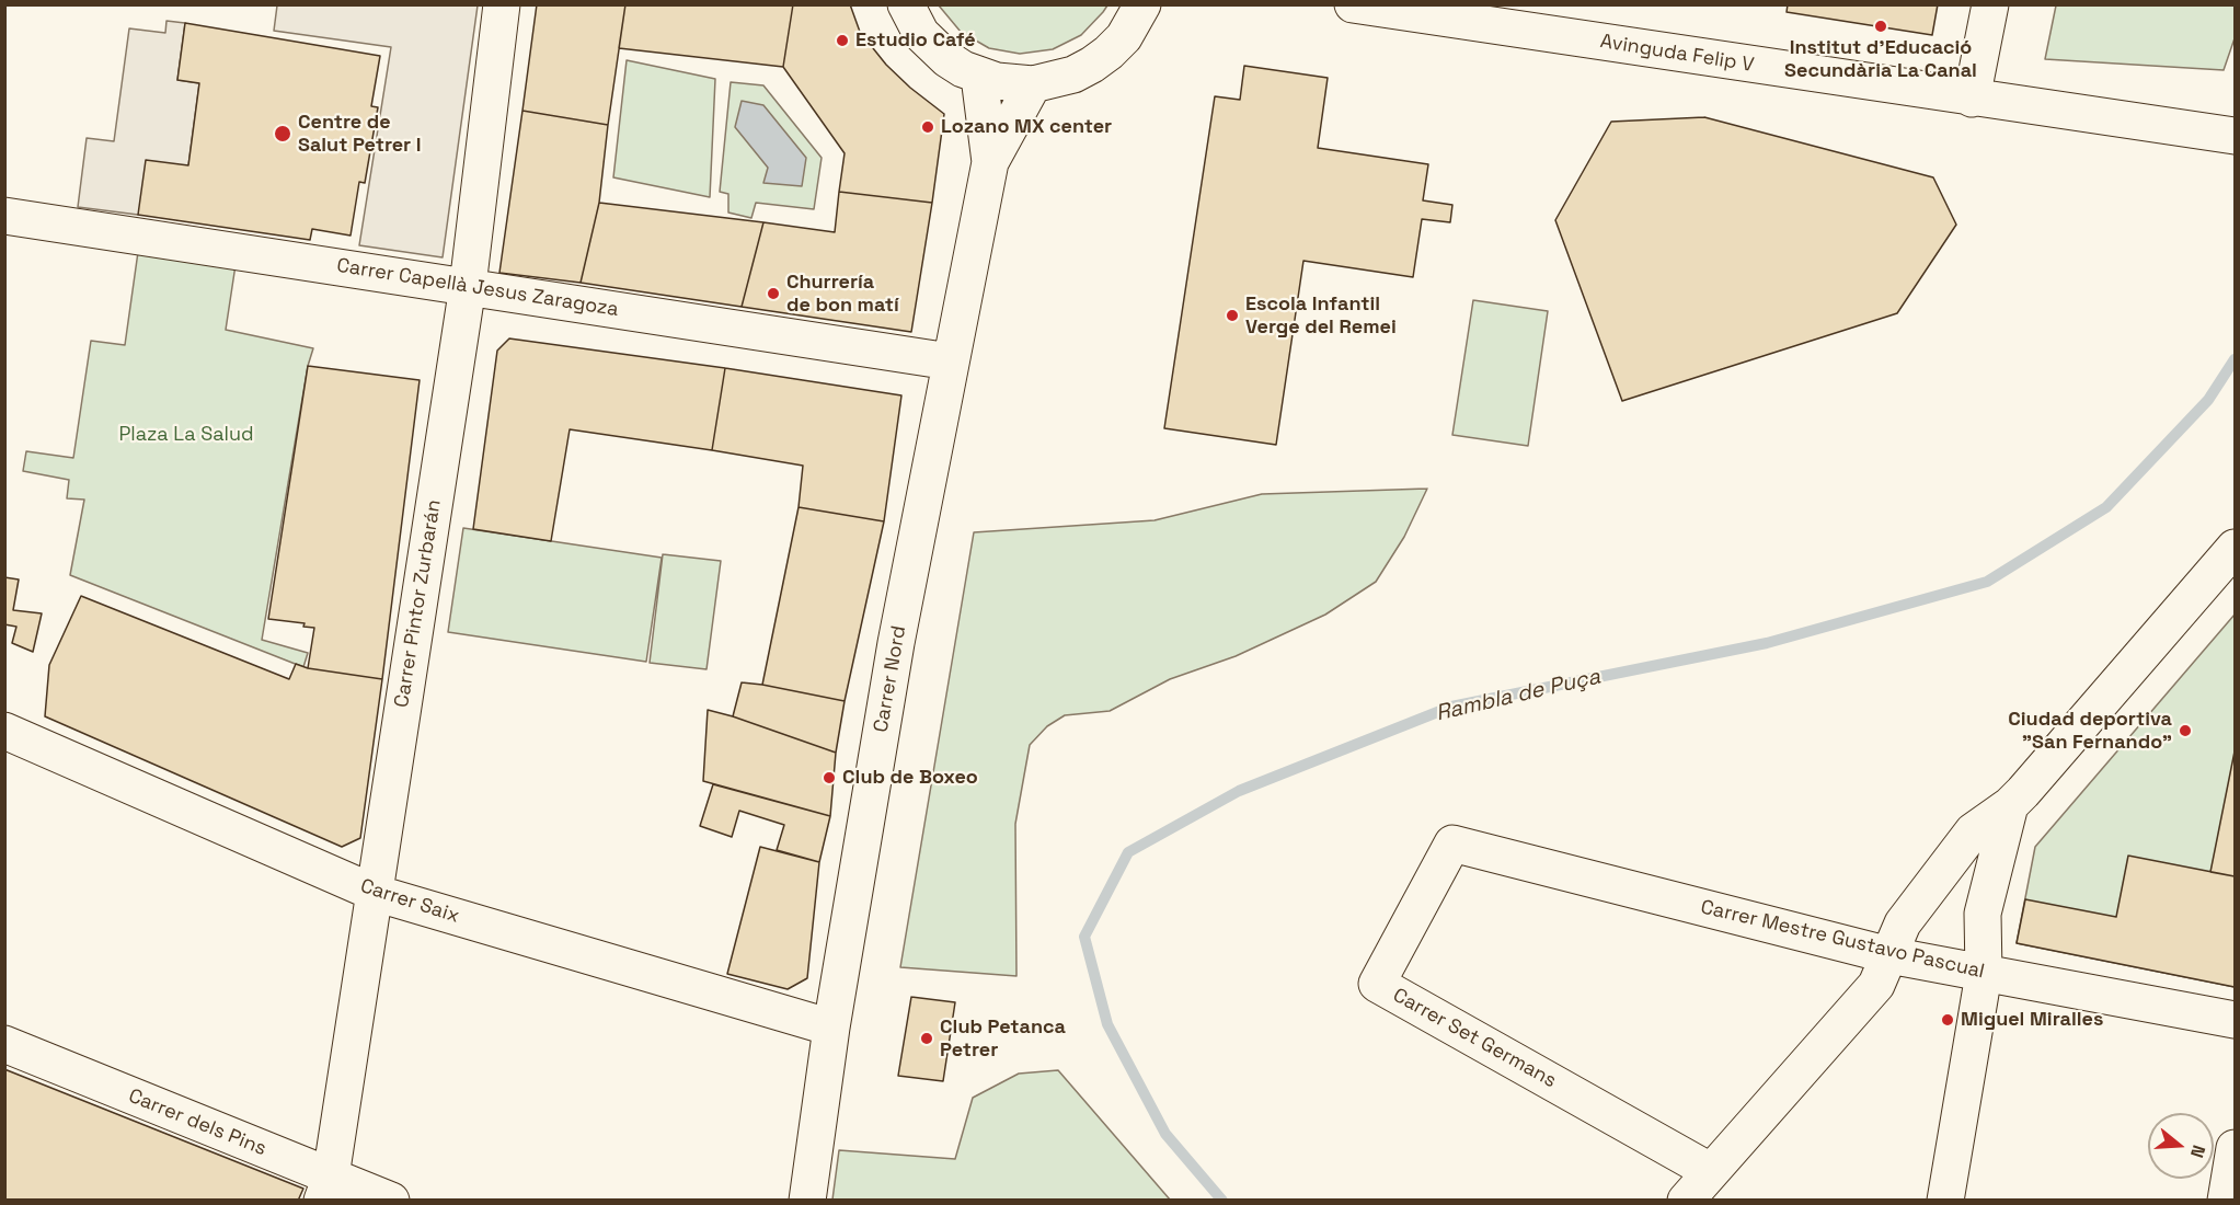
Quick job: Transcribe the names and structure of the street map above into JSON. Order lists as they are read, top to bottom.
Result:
{
  "streets": {
    "street": [
      "Avinguda Felip V",
      "Carrer Capellà Jesus Zaragoza",
      "Carrer Pintor Zurbarán",
      "Carrer Nord",
      "Carrer Saix",
      "Carrer Mestre Gustavo Pascual",
      "Carrer Set Germans",
      "Carrer dels Pins"
    ]
  },
  "crossings": [
    ["Carrer Capellà Jesus Zaragoza", "Carrer Pintor Zurbarán"],
    ["Carrer Capellà Jesus Zaragoza", "Carrer Nord"],
    ["Carrer Pintor Zurbarán", "Carrer Saix"],
    ["Carrer Pintor Zurbarán", "Carrer dels Pins"],
    ["Carrer Nord", "Carrer Saix"],
    ["Carrer Mestre Gustavo Pascual", "Carrer Set Germans"]
  ],
  "water": ["Rambla de Puça"],
  "parks": ["Plaza La Salud"],
  "places": [
    "Institut d'Educació Secundària La Canal",
    "Estudio Café",
    "Lozano MX center",
    "Centre de Salut Petrer I",
    "Churrería de bon matí",
    "Escola Infantil Verge del Remei",
    "Ciudad deportiva \"San Fernando\"",
    "Club de Boxeo",
    "Miguel Miralles",
    "Club Petanca Petrer"
  ],
  "north": "right"
}
